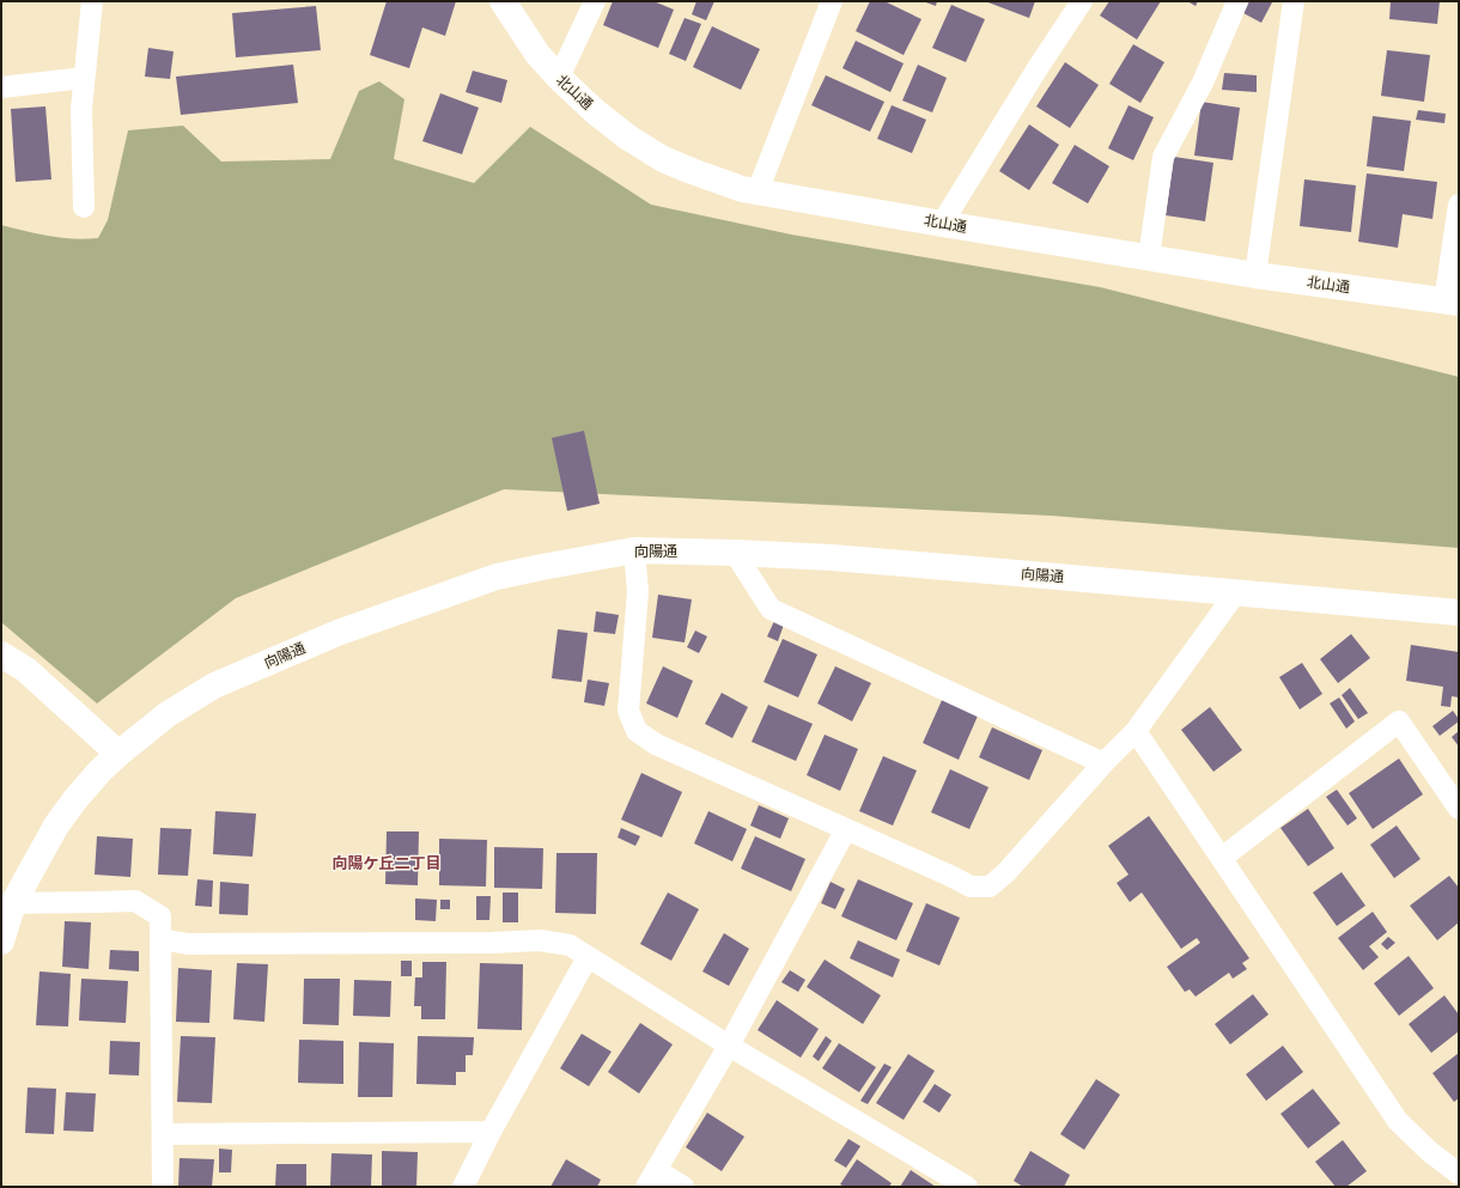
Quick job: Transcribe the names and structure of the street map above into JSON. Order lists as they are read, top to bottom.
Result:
{
  "streets": {
    "street": ["北山通", "向陽通"]
  },
  "districts": ["向陽ケ丘二丁目"]
}
